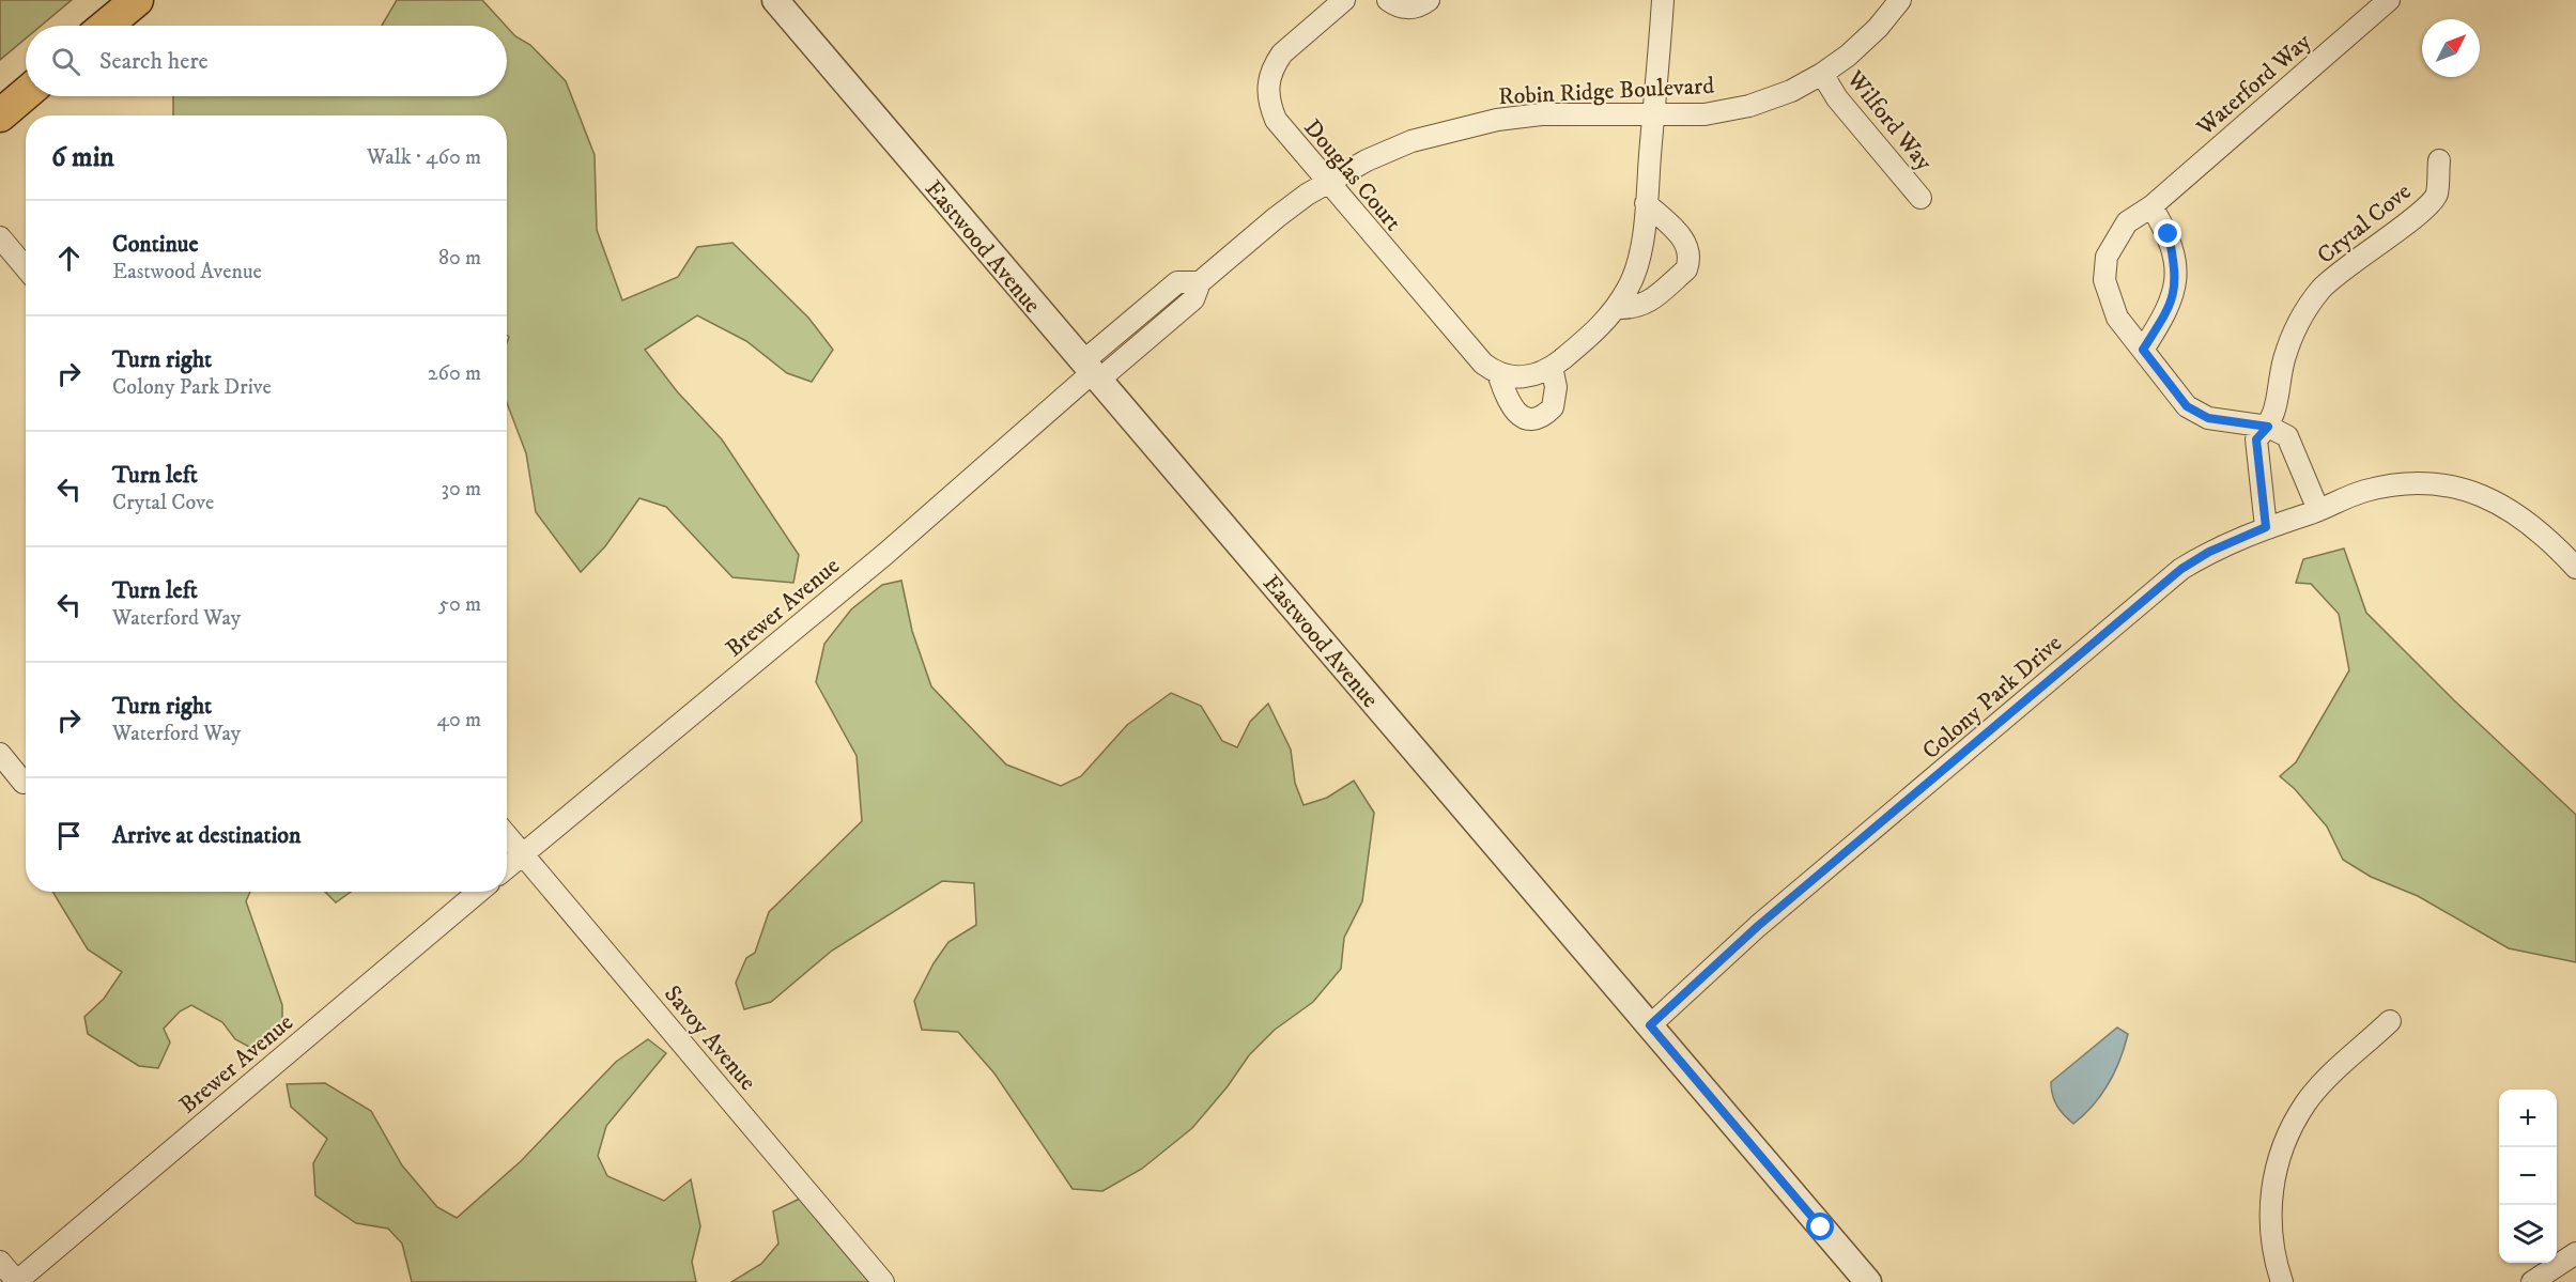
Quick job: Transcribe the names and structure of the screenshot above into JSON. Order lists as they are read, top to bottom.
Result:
{
  "streets": {
    "street": [
      "Waterford Way",
      "Robin Ridge Boulevard",
      "Wilford Way",
      "Douglas Court",
      "Crytal Cove",
      "Eastwood Avenue",
      "Brewer Avenue",
      "Colony Park Drive",
      "Savoy Avenue"
    ]
  },
  "crossings": [
    ["Waterford Way", "Crytal Cove"],
    ["Robin Ridge Boulevard", "Wilford Way"],
    ["Robin Ridge Boulevard", "Douglas Court"],
    ["Robin Ridge Boulevard", "Eastwood Avenue"],
    ["Robin Ridge Boulevard", "Brewer Avenue"],
    ["Crytal Cove", "Colony Park Drive"],
    ["Eastwood Avenue", "Brewer Avenue"],
    ["Eastwood Avenue", "Colony Park Drive"],
    ["Brewer Avenue", "Savoy Avenue"]
  ],
  "north": "top right",
  "page": {
    "search": "Search here",
    "heading": ["6 min", "Walk · 460 m"],
    "list": [
      ["Continue", "Eastwood Avenue", "80 m"],
      ["Turn right", "Colony Park Drive", "260 m"],
      ["Turn left", "Crytal Cove", "30 m"],
      ["Turn left", "Waterford Way", "50 m"],
      ["Turn right", "Waterford Way", "40 m"],
      "Arrive at destination"
    ],
    "map_buttons": ["+", "−"]
  }
}
